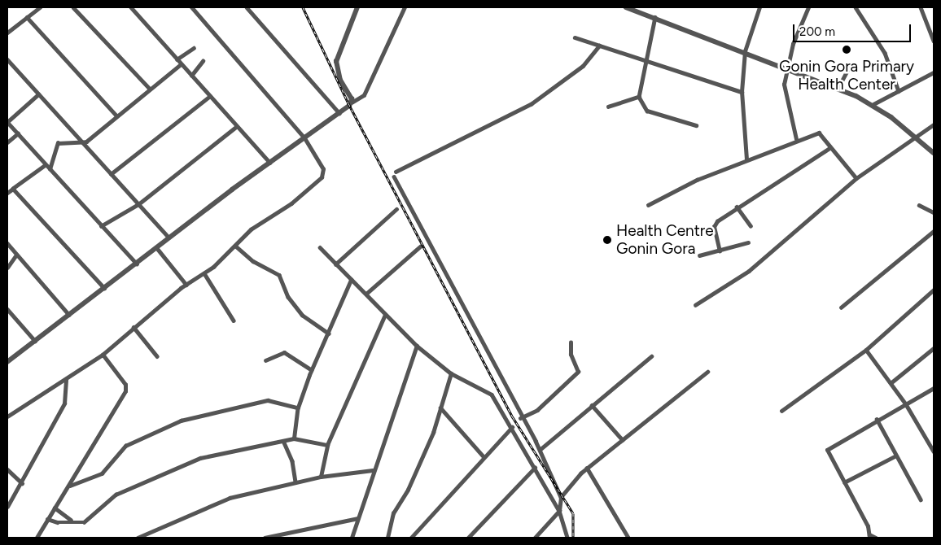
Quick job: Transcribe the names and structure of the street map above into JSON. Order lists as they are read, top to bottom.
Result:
{
  "places": ["Gonin Gora Primary Health Center", "Health Centre Gonin Gora"],
  "scale_bar": "200 m"
}
